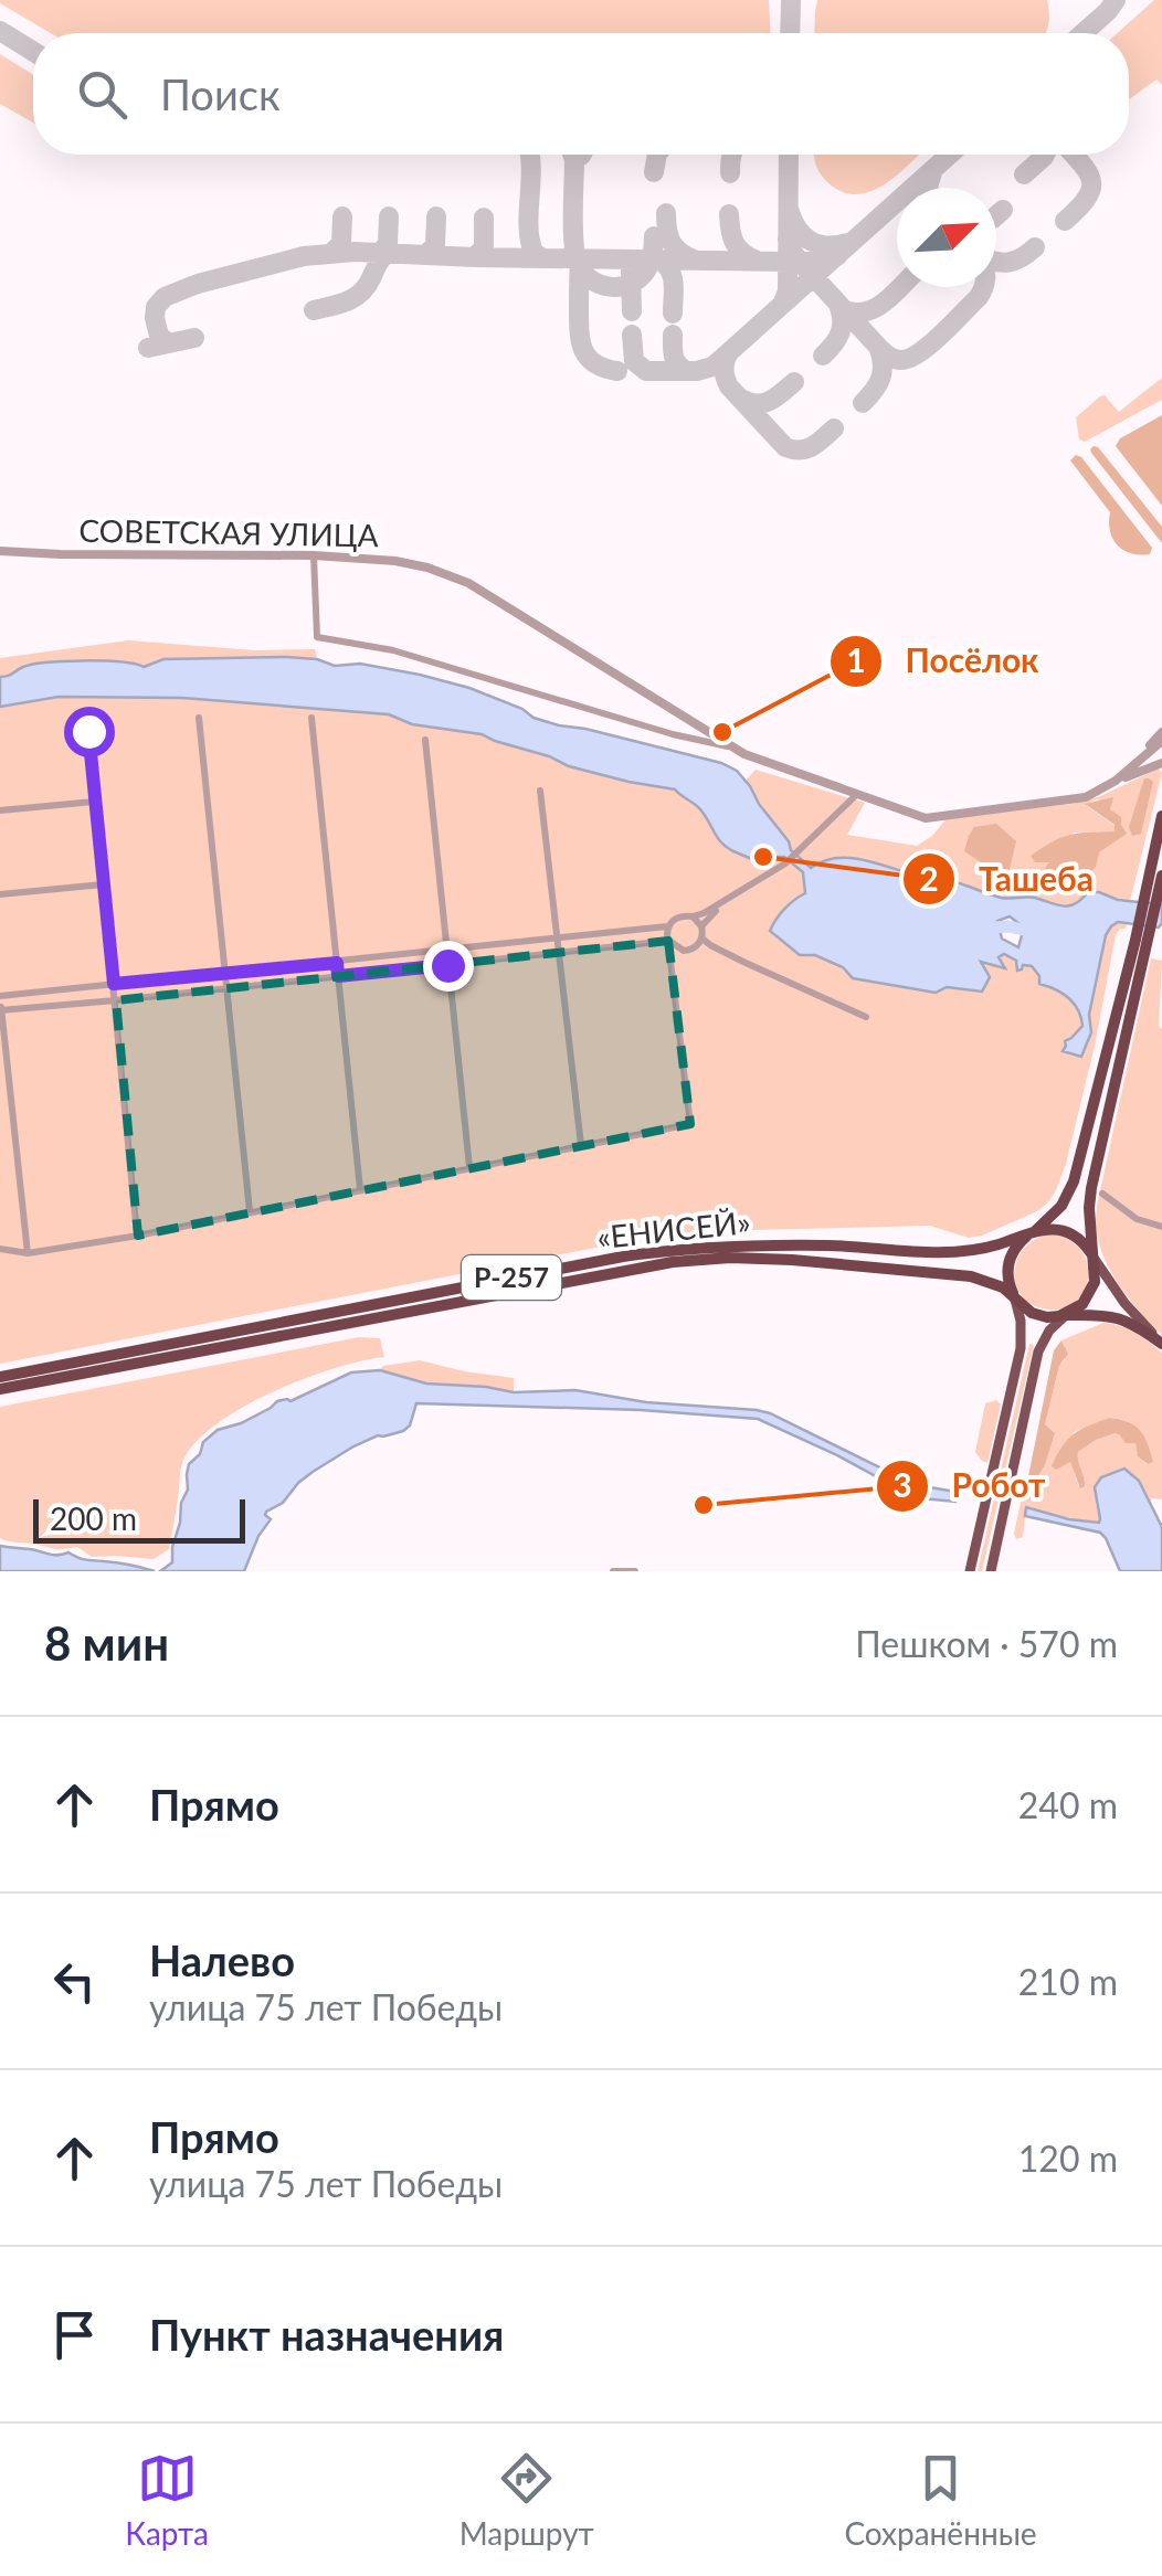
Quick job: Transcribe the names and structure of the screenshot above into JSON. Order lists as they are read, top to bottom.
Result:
{
  "streets": {
    "highway": ["«ЕНИСЕЙ»", "Р-257"],
    "street": ["СОВЕТСКАЯ УЛИЦА"]
  },
  "places": ["Посёлок", "Ташеба", "Робот"],
  "scale_bar": "200 m",
  "north": "top right",
  "page": {
    "search": "Поиск",
    "scale": "200 m",
    "heading": ["8 мин", "Пешком · 570 m"],
    "list": [
      ["Прямо", "240 m"],
      ["Налево", "улица 75 лет Победы", "210 m"],
      ["Прямо", "улица 75 лет Победы", "120 m"],
      "Пункт назначения"
    ],
    "nav": ["Карта", "Маршрут", "Сохранённые"]
  }
}
